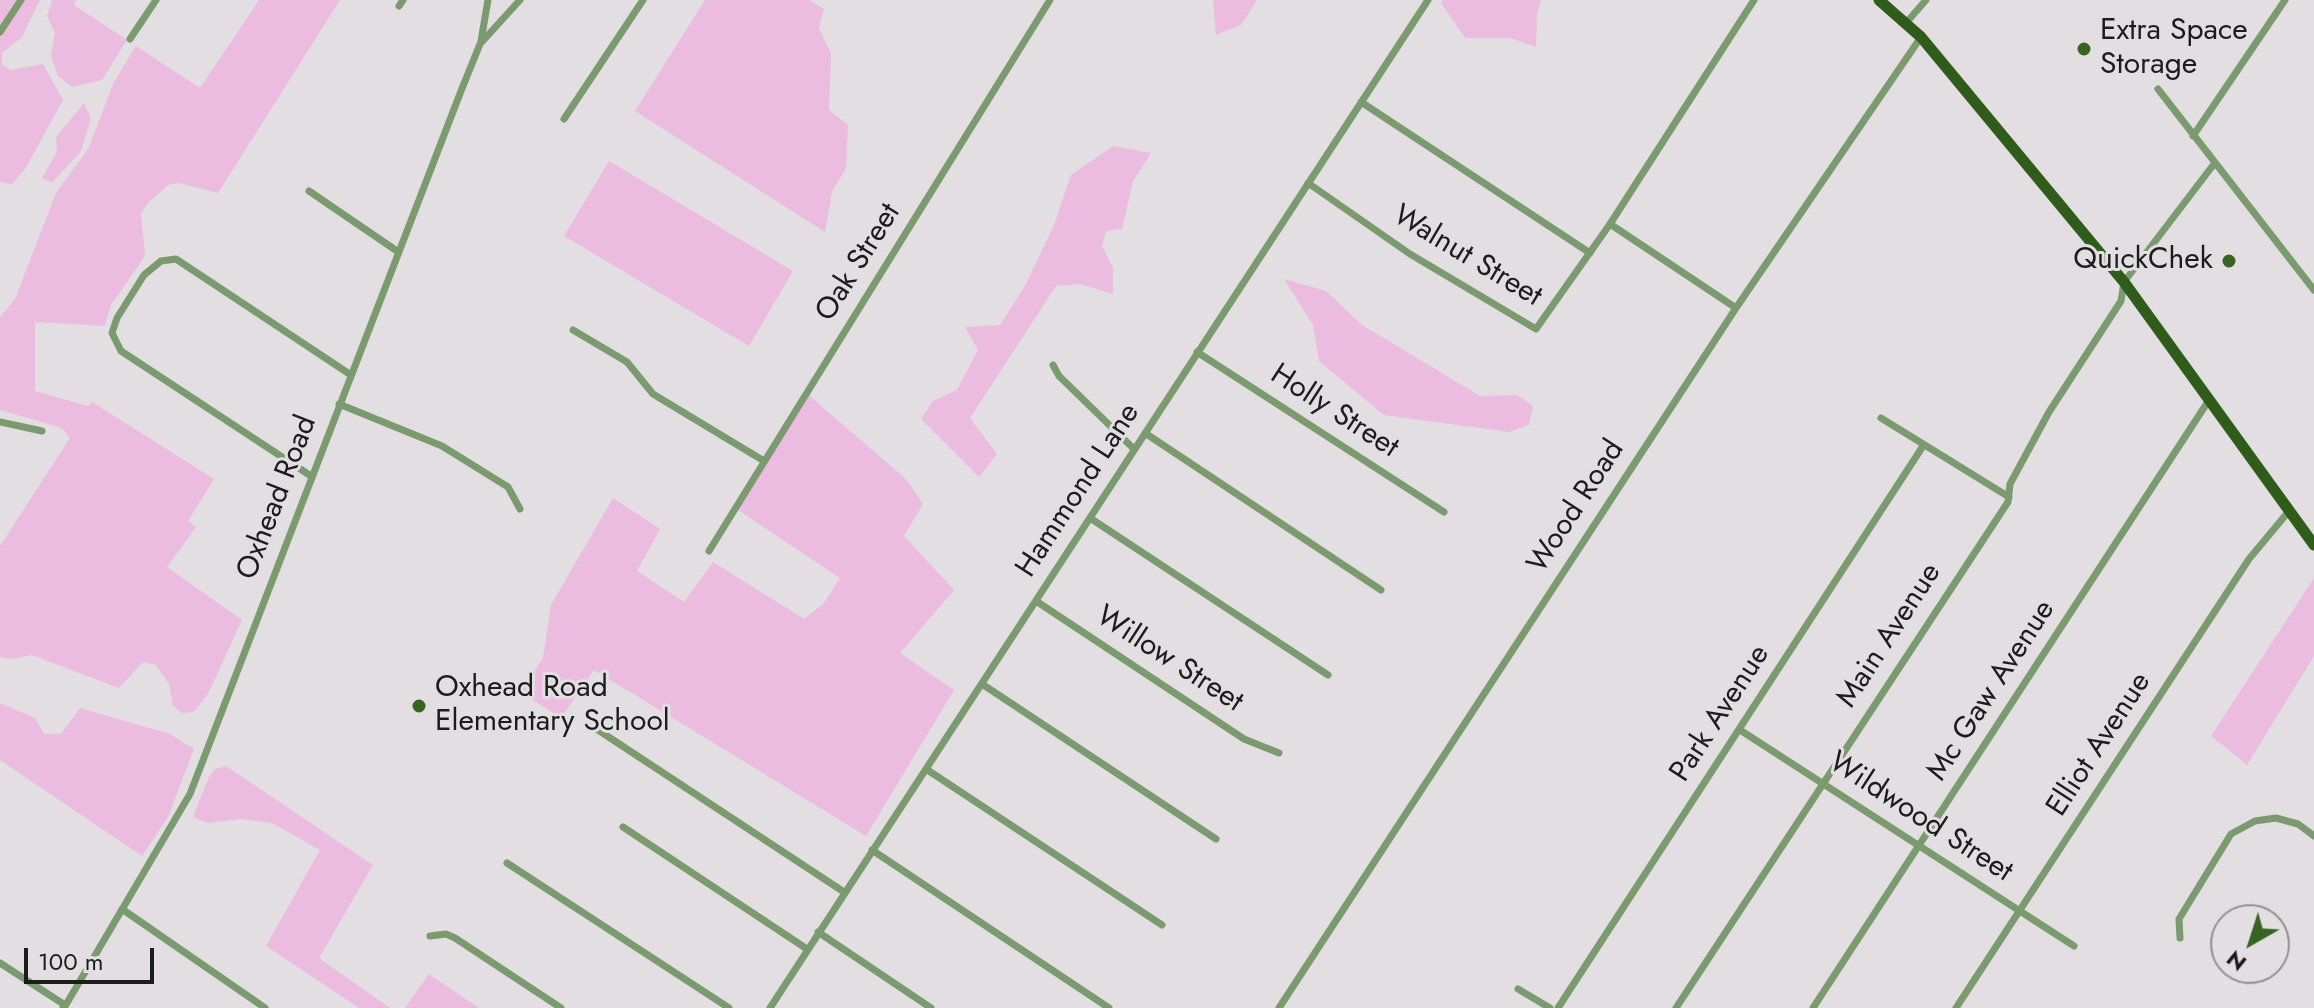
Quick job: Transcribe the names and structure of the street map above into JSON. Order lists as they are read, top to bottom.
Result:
{
  "streets": {
    "street": [
      "Walnut Street",
      "Oak Street",
      "Holly Street",
      "Hammond Lane",
      "Oxhead Road",
      "Wood Road",
      "Main Avenue",
      "Willow Street",
      "Mc Gaw Avenue",
      "Park Avenue",
      "Elliot Avenue",
      "Wildwood Street"
    ]
  },
  "crossings": [
    ["Walnut Street", "Hammond Lane"],
    ["Holly Street", "Hammond Lane"],
    ["Hammond Lane", "Willow Street"],
    ["Main Avenue", "Wildwood Street"],
    ["Mc Gaw Avenue", "Wildwood Street"],
    ["Park Avenue", "Wildwood Street"],
    ["Elliot Avenue", "Wildwood Street"]
  ],
  "places": ["Extra Space Storage", "QuickChek", "Oxhead Road Elementary School"],
  "scale_bar": "100 m",
  "north": "bottom left"
}
